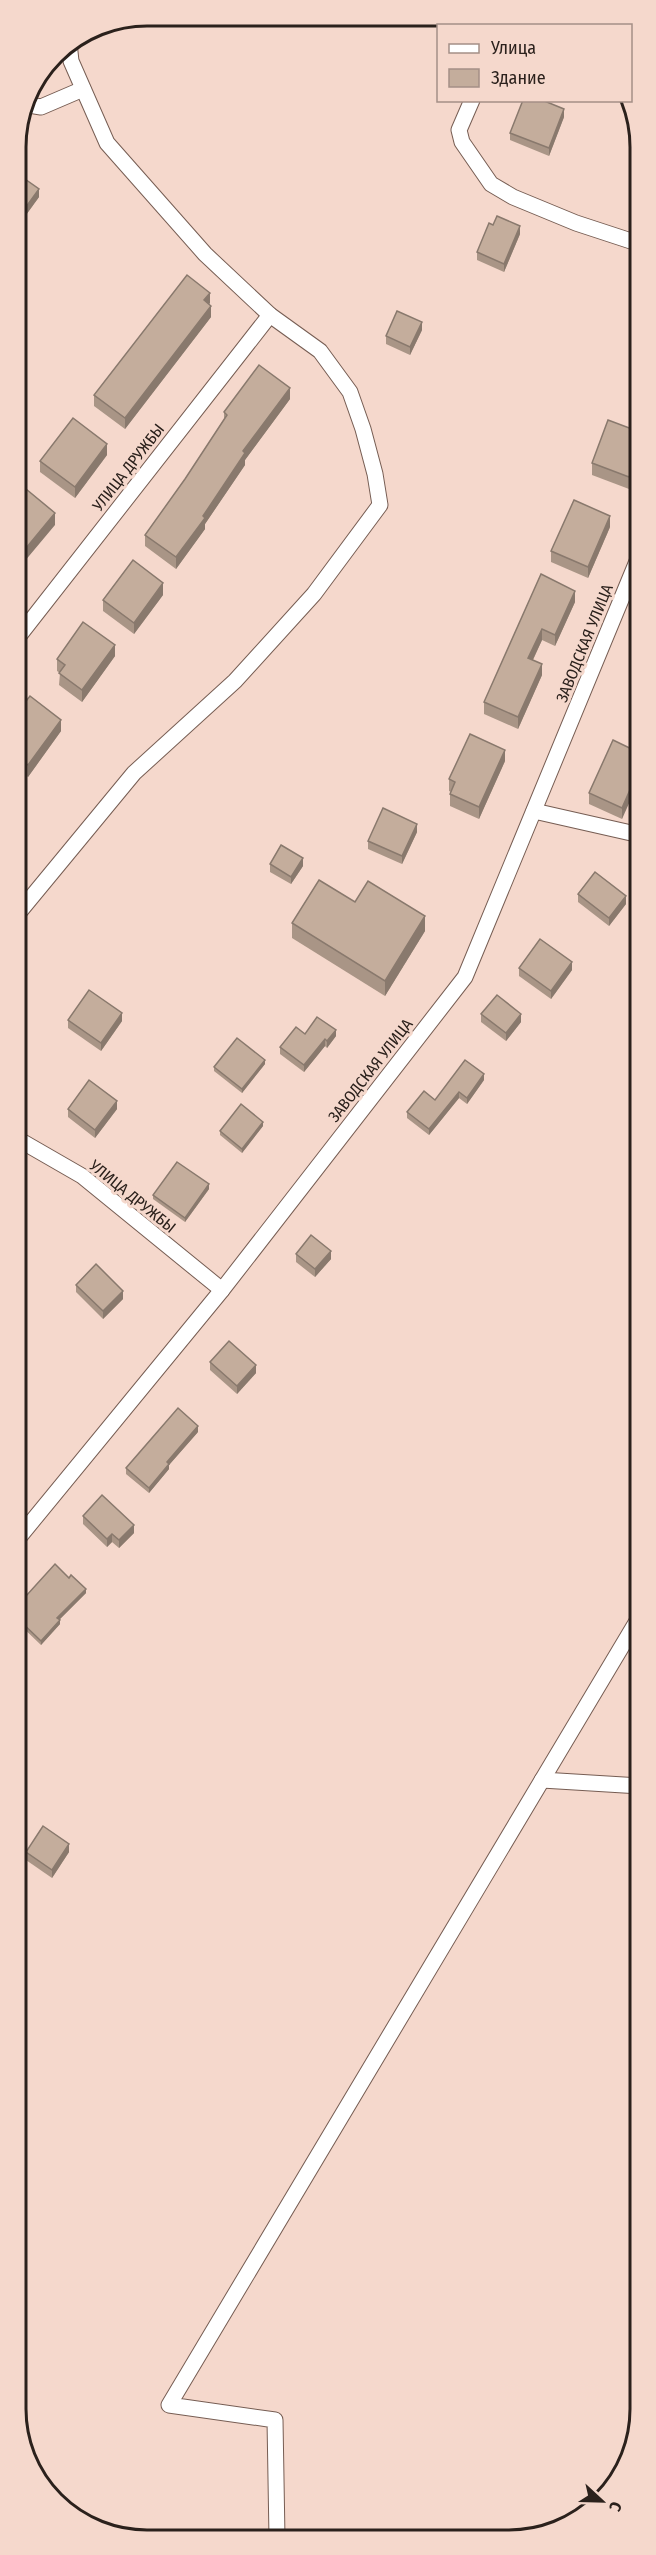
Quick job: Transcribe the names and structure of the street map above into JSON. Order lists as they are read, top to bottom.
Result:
{
  "streets": {
    "street": ["УЛИЦА ДРУЖБЫ", "ЗАВОДСКАЯ УЛИЦА"]
  },
  "crossings": [
    ["УЛИЦА ДРУЖБЫ", "ЗАВОДСКАЯ УЛИЦА"]
  ],
  "legend": ["Улица", "Здание"],
  "north": "right"
}
